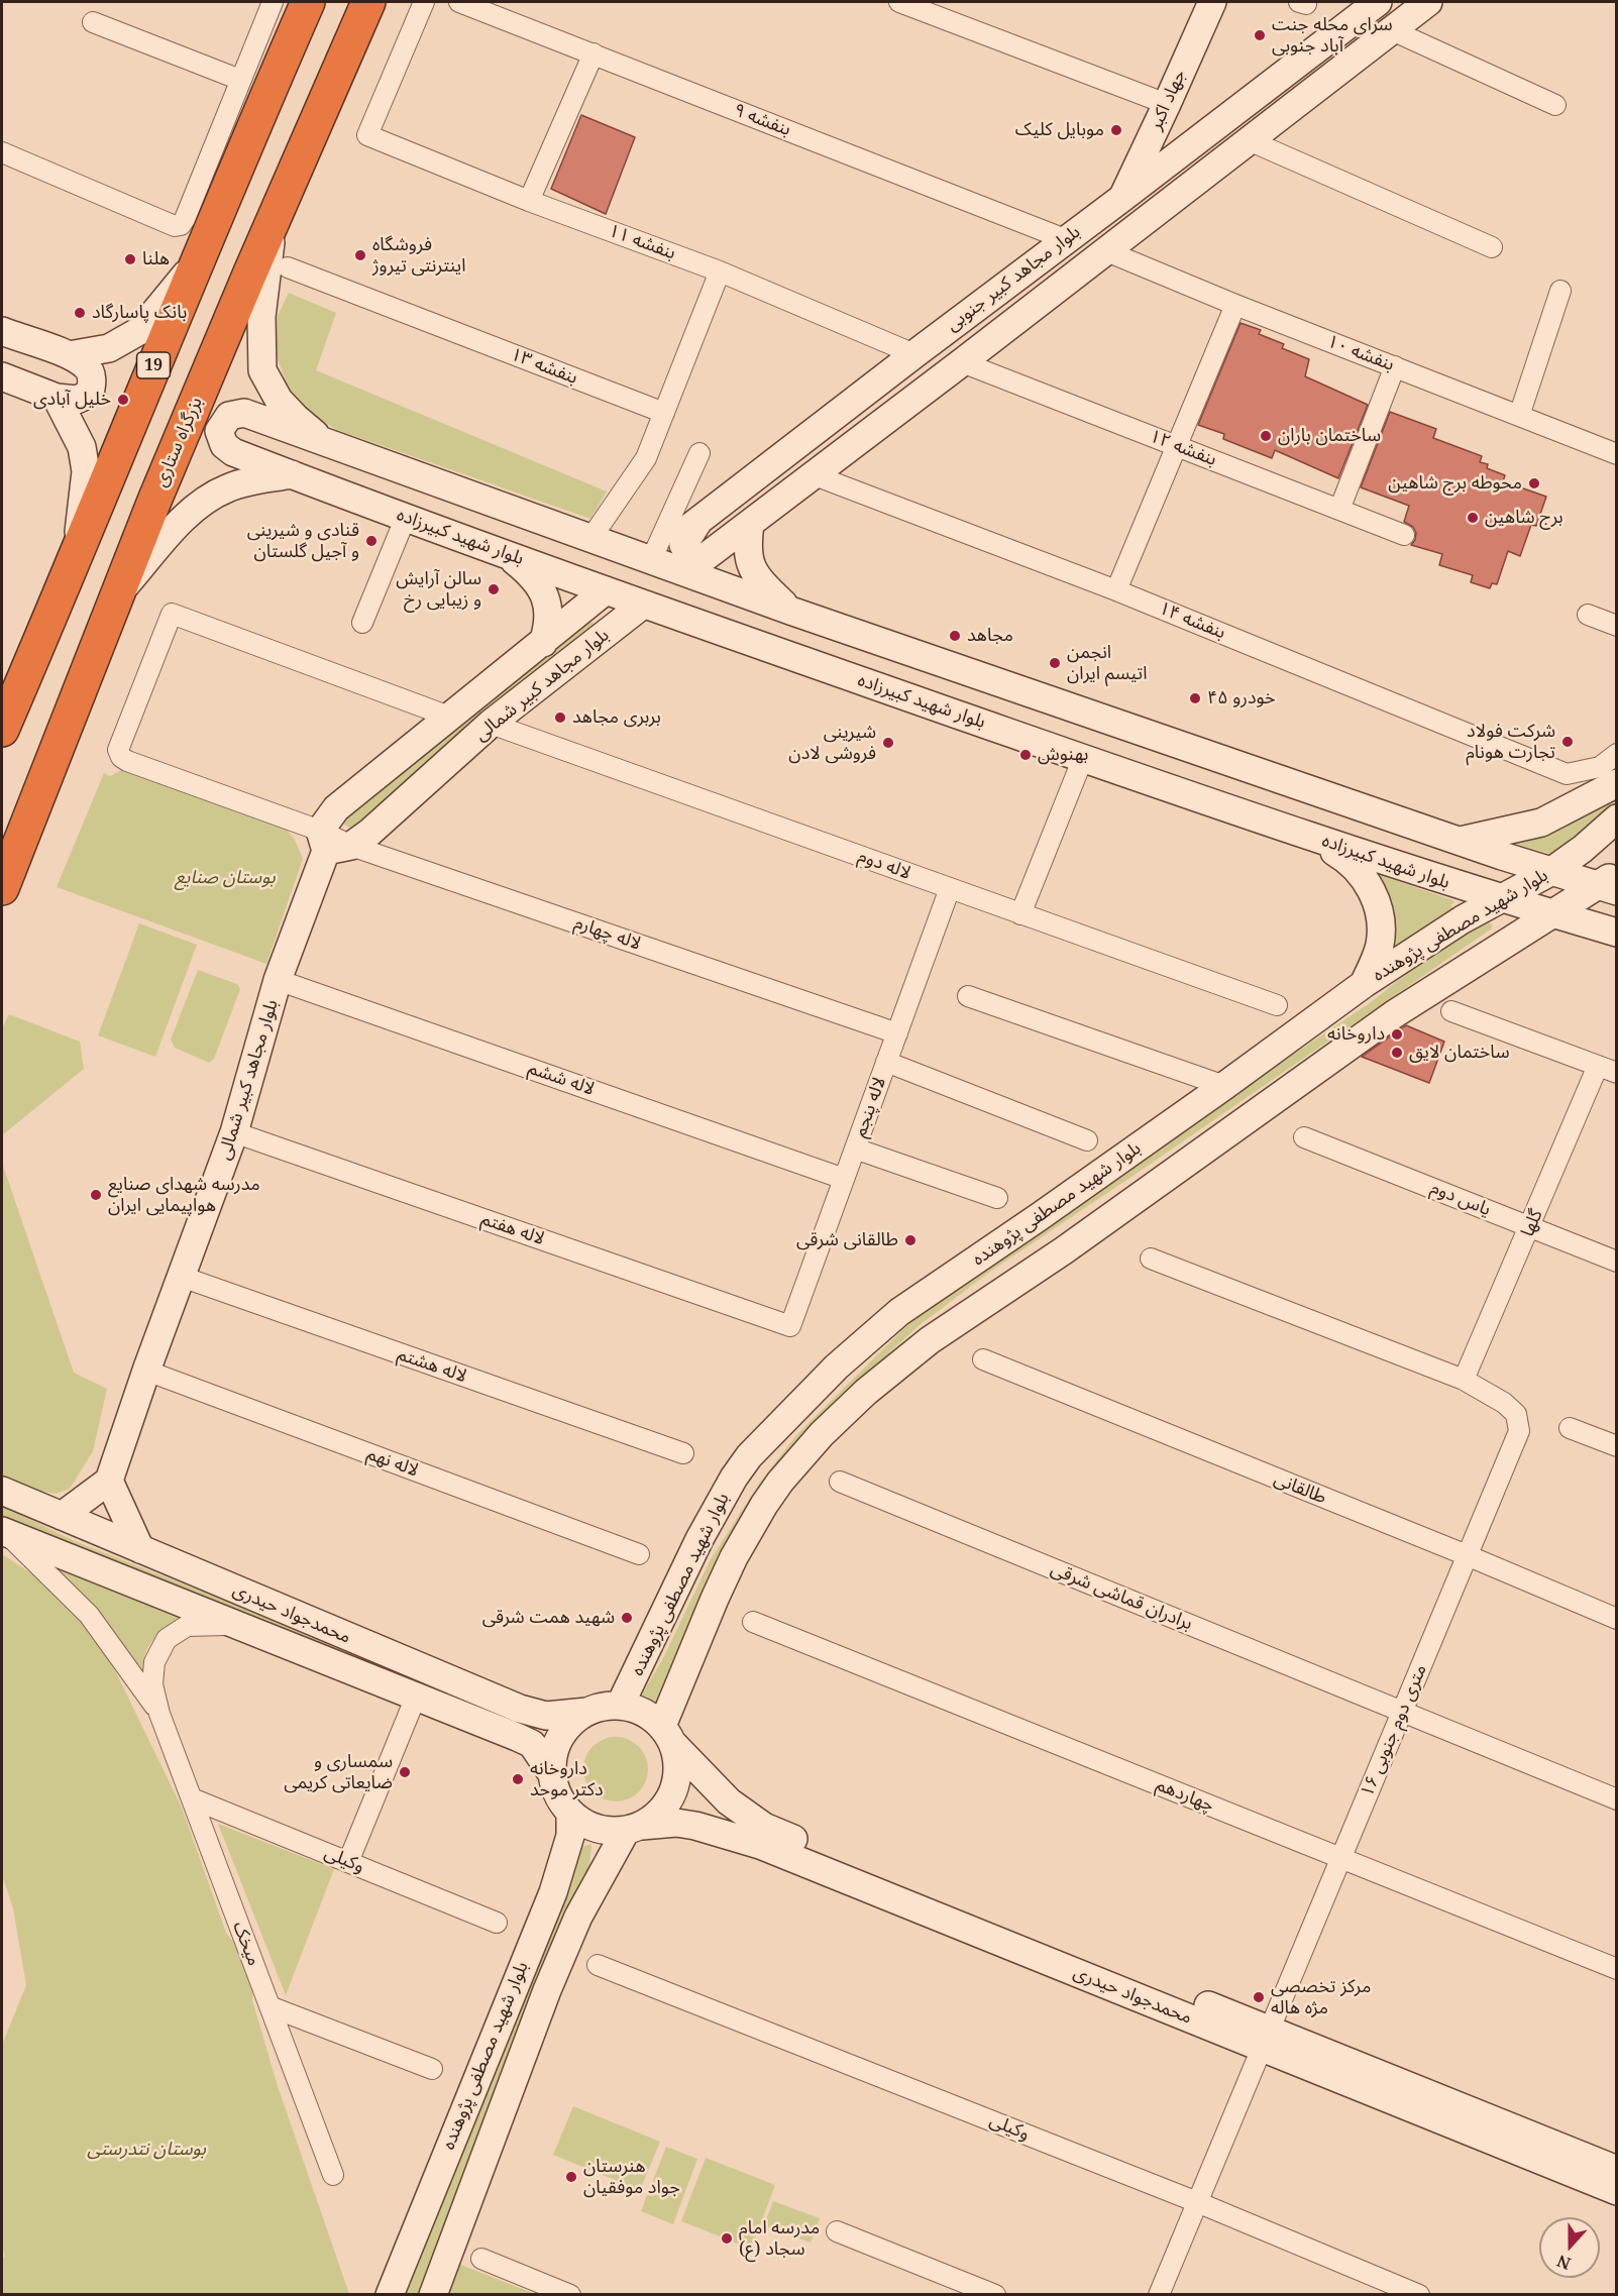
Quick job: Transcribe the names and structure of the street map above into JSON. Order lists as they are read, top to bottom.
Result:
{
  "streets": {
    "highway": ["19", "بزرگراه ستاری"],
    "main road": [
      "جهاد اکبر",
      "بلوار مجاهد کبیر جنوبی",
      "بلوار شهید کبیرزاده",
      "بلوار مجاهد کبیر شمالی",
      "بلوار شهید مصطفی پژوهنده",
      "محمدجواد حیدری"
    ],
    "street": [
      "بنفشه ۹",
      "بنفشه ۱۱",
      "بنفشه ۱۰",
      "بنفشه ۱۳",
      "بنفشه ۱۲",
      "بنفشه ۱۴",
      "لاله دوم",
      "لاله چهارم",
      "لاله ششم",
      "لاله پنجم",
      "یاس دوم",
      "گلها",
      "لاله هفتم",
      "لاله هشتم",
      "لاله نهم",
      "طالقانی",
      "برادران قماشی شرقی",
      "۱۶ متری دوم جنوبی",
      "چهاردهم",
      "وکیلی",
      "میخک"
    ]
  },
  "crossings": [
    ["جهاد اکبر", "بلوار مجاهد کبیر جنوبی"],
    ["بنفشه ۹", "بلوار مجاهد کبیر جنوبی"],
    ["بنفشه ۱۱", "بلوار مجاهد کبیر جنوبی"],
    ["بلوار مجاهد کبیر جنوبی", "بنفشه ۱۰"],
    ["بلوار مجاهد کبیر جنوبی", "بنفشه ۱۲"],
    ["بلوار مجاهد کبیر جنوبی", "بنفشه ۱۴"],
    ["بلوار شهید کبیرزاده", "بلوار مجاهد کبیر شمالی"],
    ["بلوار شهید کبیرزاده", "بلوار شهید مصطفی پژوهنده"],
    ["بلوار مجاهد کبیر شمالی", "لاله دوم"],
    ["بلوار مجاهد کبیر شمالی", "لاله چهارم"],
    ["بلوار مجاهد کبیر شمالی", "لاله ششم"],
    ["بلوار مجاهد کبیر شمالی", "لاله هفتم"],
    ["بلوار مجاهد کبیر شمالی", "لاله هشتم"],
    ["بلوار مجاهد کبیر شمالی", "لاله نهم"],
    ["لاله دوم", "لاله پنجم"],
    ["بلوار شهید مصطفی پژوهنده", "محمدجواد حیدری"],
    ["لاله چهارم", "لاله پنجم"],
    ["لاله ششم", "لاله پنجم"],
    ["لاله پنجم", "لاله هفتم"],
    ["یاس دوم", "گلها"],
    ["گلها", "۱۶ متری دوم جنوبی"],
    ["طالقانی", "۱۶ متری دوم جنوبی"],
    ["برادران قماشی شرقی", "۱۶ متری دوم جنوبی"],
    ["محمدجواد حیدری", "۱۶ متری دوم جنوبی"],
    ["۱۶ متری دوم جنوبی", "چهاردهم"],
    ["۱۶ متری دوم جنوبی", "وکیلی"],
    ["وکیلی", "میخک"]
  ],
  "parks": ["بوستان صنایع", "بوستان نتدرستی"],
  "places": [
    "سرای محله جنت آباد جنوبی",
    "موبایل کلیک",
    "فروشگاه اینترنتی تیروژ",
    "هلنا",
    "بانک پاسارگاد",
    "خلیل آبادی",
    "ساختمان باران",
    "محوطه برج شاهین",
    "برج شاهین",
    "قنادی و شیرینی و آجیل گلستان",
    "سالن آرایش و زیبایی رخ",
    "مجاهد",
    "انجمن اتیسم ایران",
    "خودرو ۴۵",
    "بربری مجاهد",
    "شرکت فولاد تجارت هونام",
    "شیرینی فروشی لادن",
    "بهنوش",
    "داروخانه",
    "ساختمان لایق",
    "مدرسه شهدای صنایع هواپیمایی ایران",
    "طالقانی شرقی",
    "شهید همت شرقی",
    "سمساری و ضایعاتی کریمی",
    "داروخانه دکتر موحد",
    "مرکز تخصصی مژه هاله",
    "هنرستان جواد موفقیان",
    "مدرسه امام سجاد (ع)"
  ],
  "north": "bottom"
}
